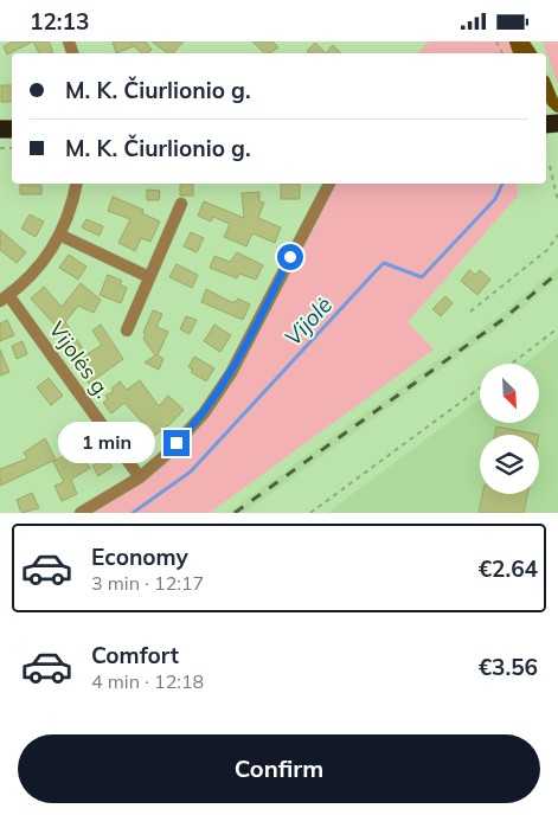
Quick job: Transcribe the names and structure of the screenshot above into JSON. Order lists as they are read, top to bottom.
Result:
{
  "streets": {
    "street": ["Vijolės g."]
  },
  "water": ["Vijolė"],
  "north": "bottom right",
  "page": {
    "status": "12:13",
    "banner": ["M. K. Čiurlionio g.", "M. K. Čiurlionio g."],
    "bubble": "1 min",
    "list": [
      {
        "name": "Economy",
        "note": "3 min · 12:17",
        "value": "€2.64"
      },
      {
        "name": "Comfort",
        "note": "4 min · 12:18",
        "value": "€3.56"
      }
    ],
    "buttons": "Confirm"
  }
}
